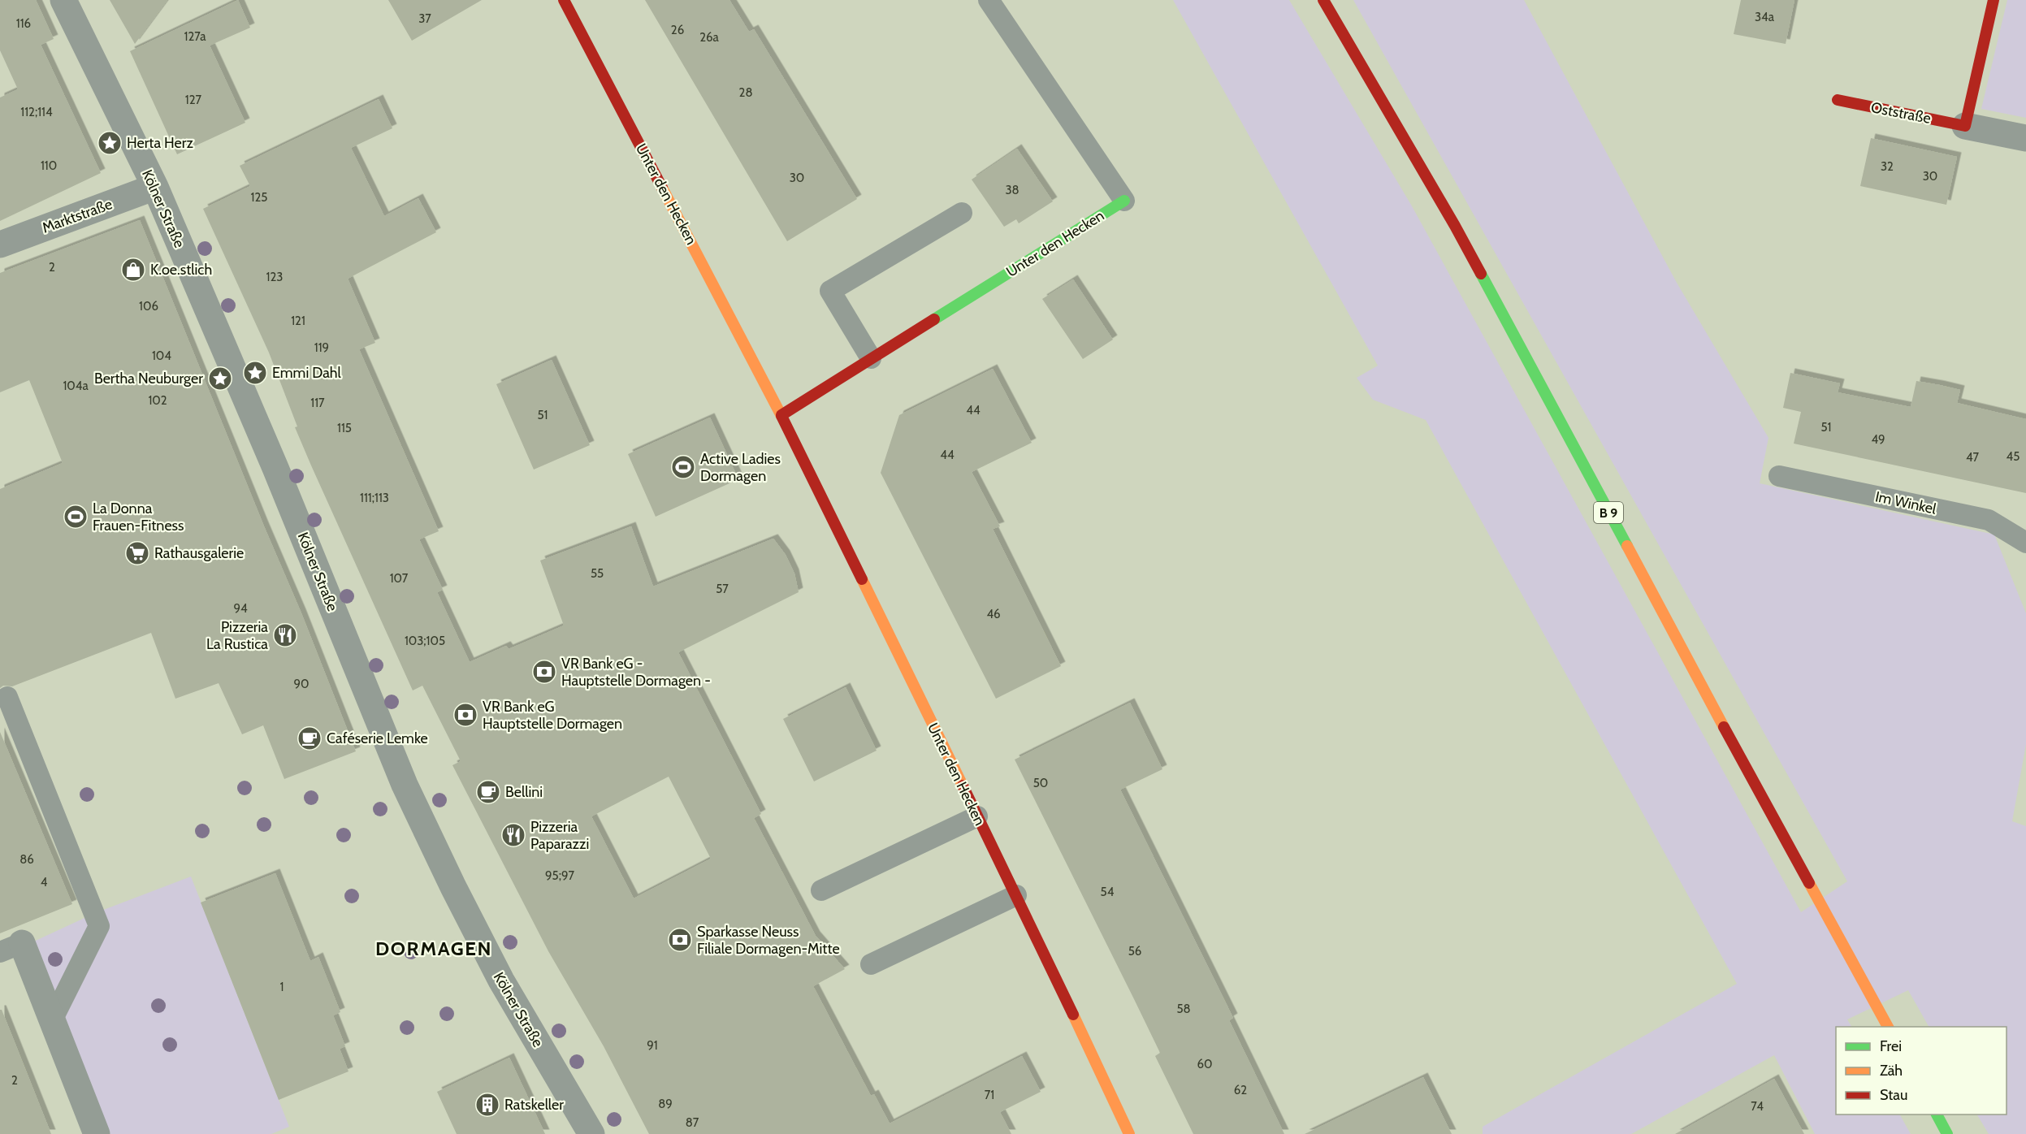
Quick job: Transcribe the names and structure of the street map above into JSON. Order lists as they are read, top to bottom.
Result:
{
  "streets": {
    "street": [
      "Oststraße",
      "Unter den Hecken",
      "Kölner Straße",
      "Marktstraße",
      "B 9"
    ],
    "lane": ["Im Winkel"]
  },
  "crossings": [
    ["Kölner Straße", "Marktstraße"]
  ],
  "districts": ["DORMAGEN"],
  "places": {
    "place": ["Herta Herz", "Emmi Dahl", "Bertha Neuburger"],
    "shop": ["K.oe.stlich"],
    "sports": ["Active Ladies Dormagen", "La Donna Frauen-Fitness"],
    "supermarket": ["Rathausgalerie"],
    "restaurant": ["Pizzeria La Rustica", "Pizzeria Paparazzi"],
    "bank": ["VR Bank eG - Hauptstelle Dormagen -", "VR Bank eG Hauptstelle Dormagen", "Sparkasse Neuss Filiale Dormagen-Mitte"],
    "cafe": ["Caféserie Lemke", "Bellini"],
    "building": ["Ratskeller"]
  },
  "house_numbers": [
    "34a",
    "37",
    "116",
    "26",
    "127a",
    "26a",
    "28",
    "127",
    "112;114",
    "110",
    "32",
    "30",
    "30",
    "38",
    "125",
    "2",
    "123",
    "106",
    "121",
    "119",
    "104",
    "104a",
    "102",
    "117",
    "44",
    "51",
    "51",
    "115",
    "49",
    "44",
    "45",
    "47",
    "111;113",
    "55",
    "107",
    "57",
    "94",
    "46",
    "103;105",
    "90",
    "50",
    "86",
    "95;97",
    "4",
    "54",
    "56",
    "1",
    "58",
    "91",
    "60",
    "2",
    "62",
    "71",
    "89",
    "74",
    "87"
  ],
  "legend": ["Frei", "Zäh", "Stau"]
}
